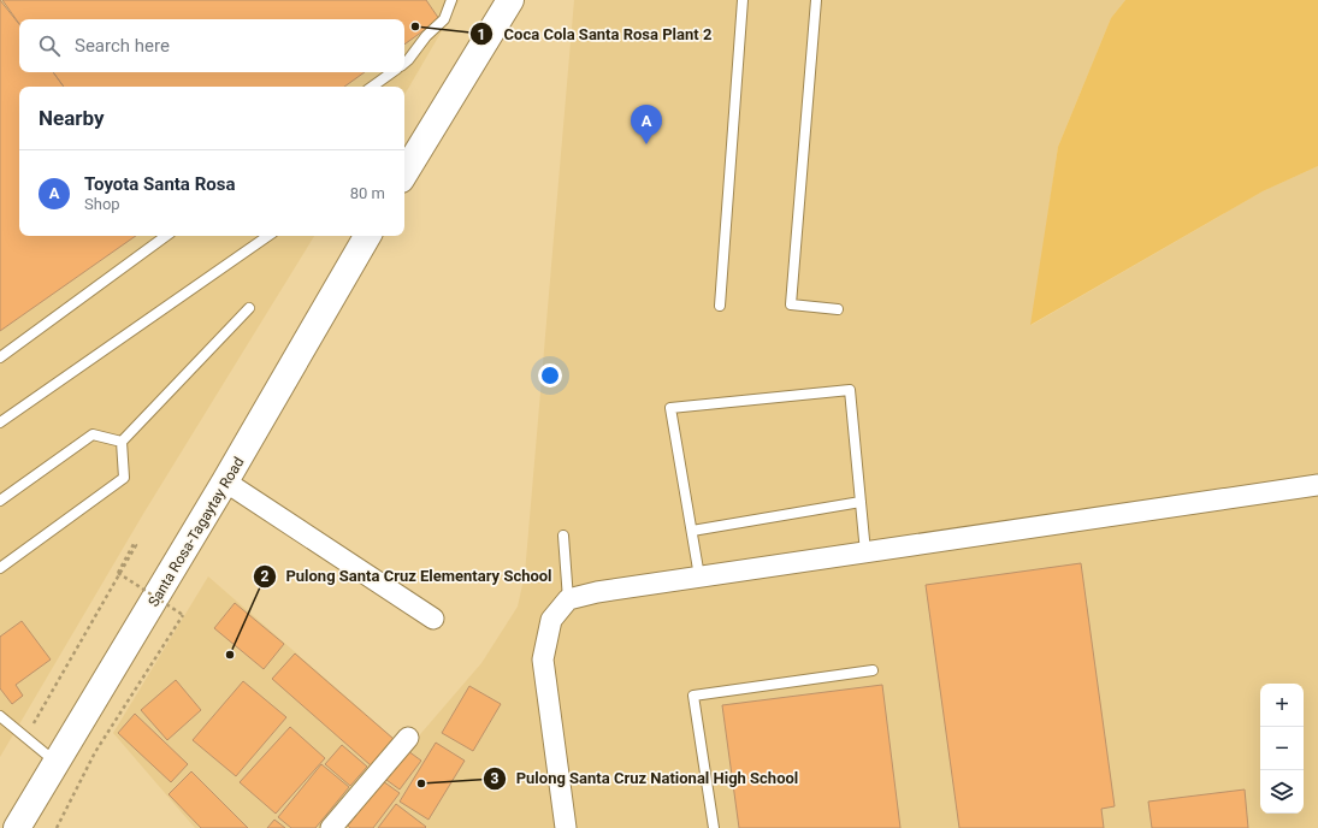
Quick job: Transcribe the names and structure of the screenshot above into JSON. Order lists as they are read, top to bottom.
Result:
{
  "streets": {
    "main road": ["Santa Rosa-Tagaytay Road"]
  },
  "places": ["Coca Cola Santa Rosa Plant 2", "Pulong Santa Cruz Elementary School", "Pulong Santa Cruz National High School"],
  "page": {
    "search": "Search here",
    "heading": "Nearby",
    "pins": "A",
    "list": [
      {
        "mark": "A",
        "name": "Toyota Santa Rosa",
        "note": "Shop",
        "value": "80 m"
      }
    ],
    "map_buttons": ["+", "−"]
  }
}
